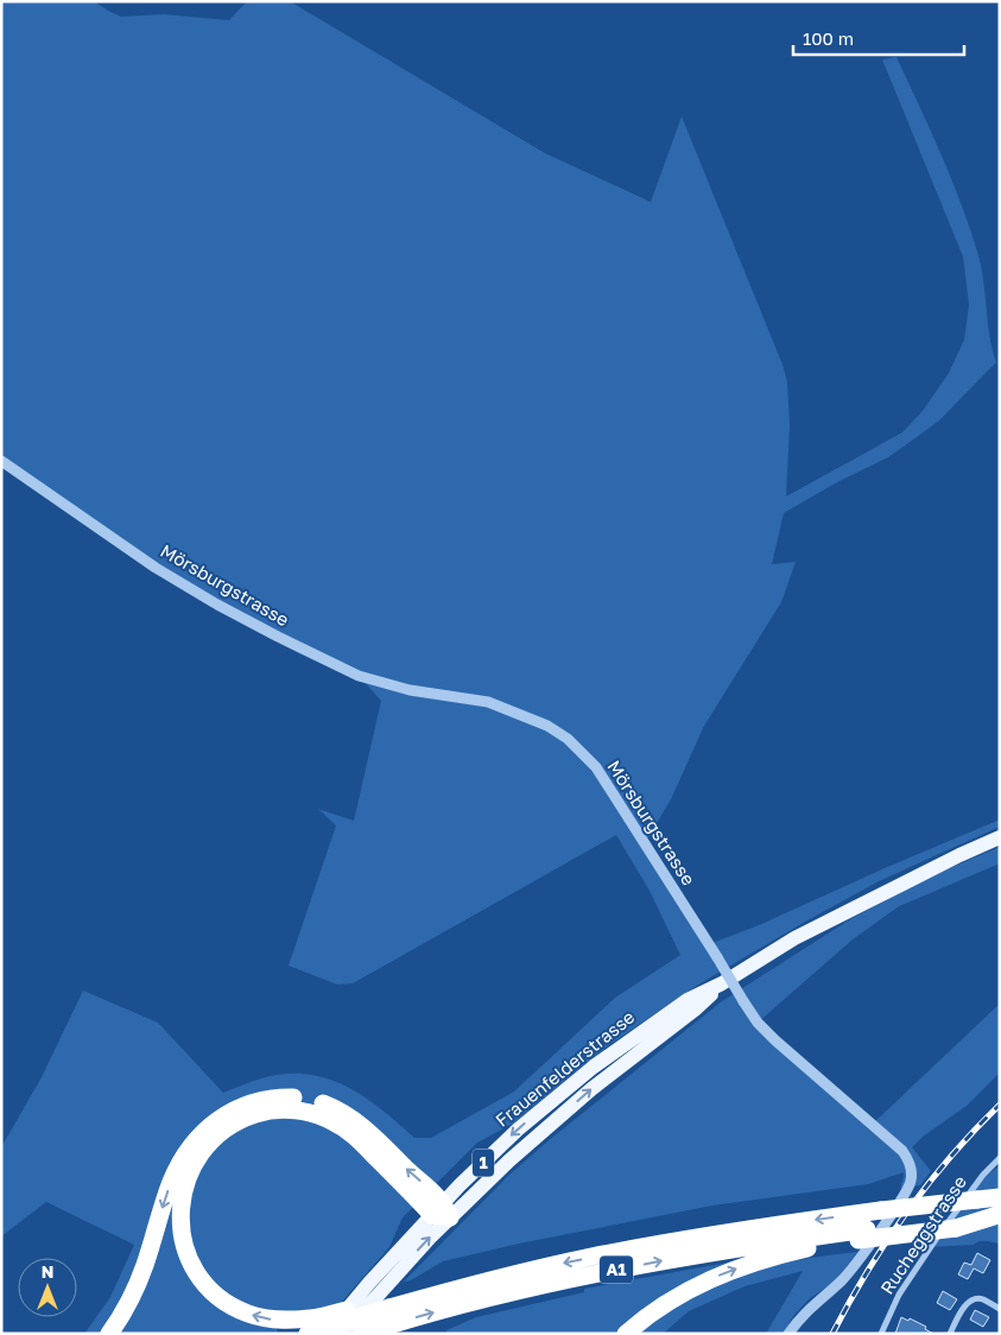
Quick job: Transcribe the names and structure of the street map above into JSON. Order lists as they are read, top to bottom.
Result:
{
  "streets": {
    "highway": ["A1"],
    "main road": ["Frauenfelderstrasse", "1"],
    "street": ["Mörsburgstrasse", "Rucheggstrasse"]
  },
  "scale_bar": "100 m",
  "north": "top"
}
